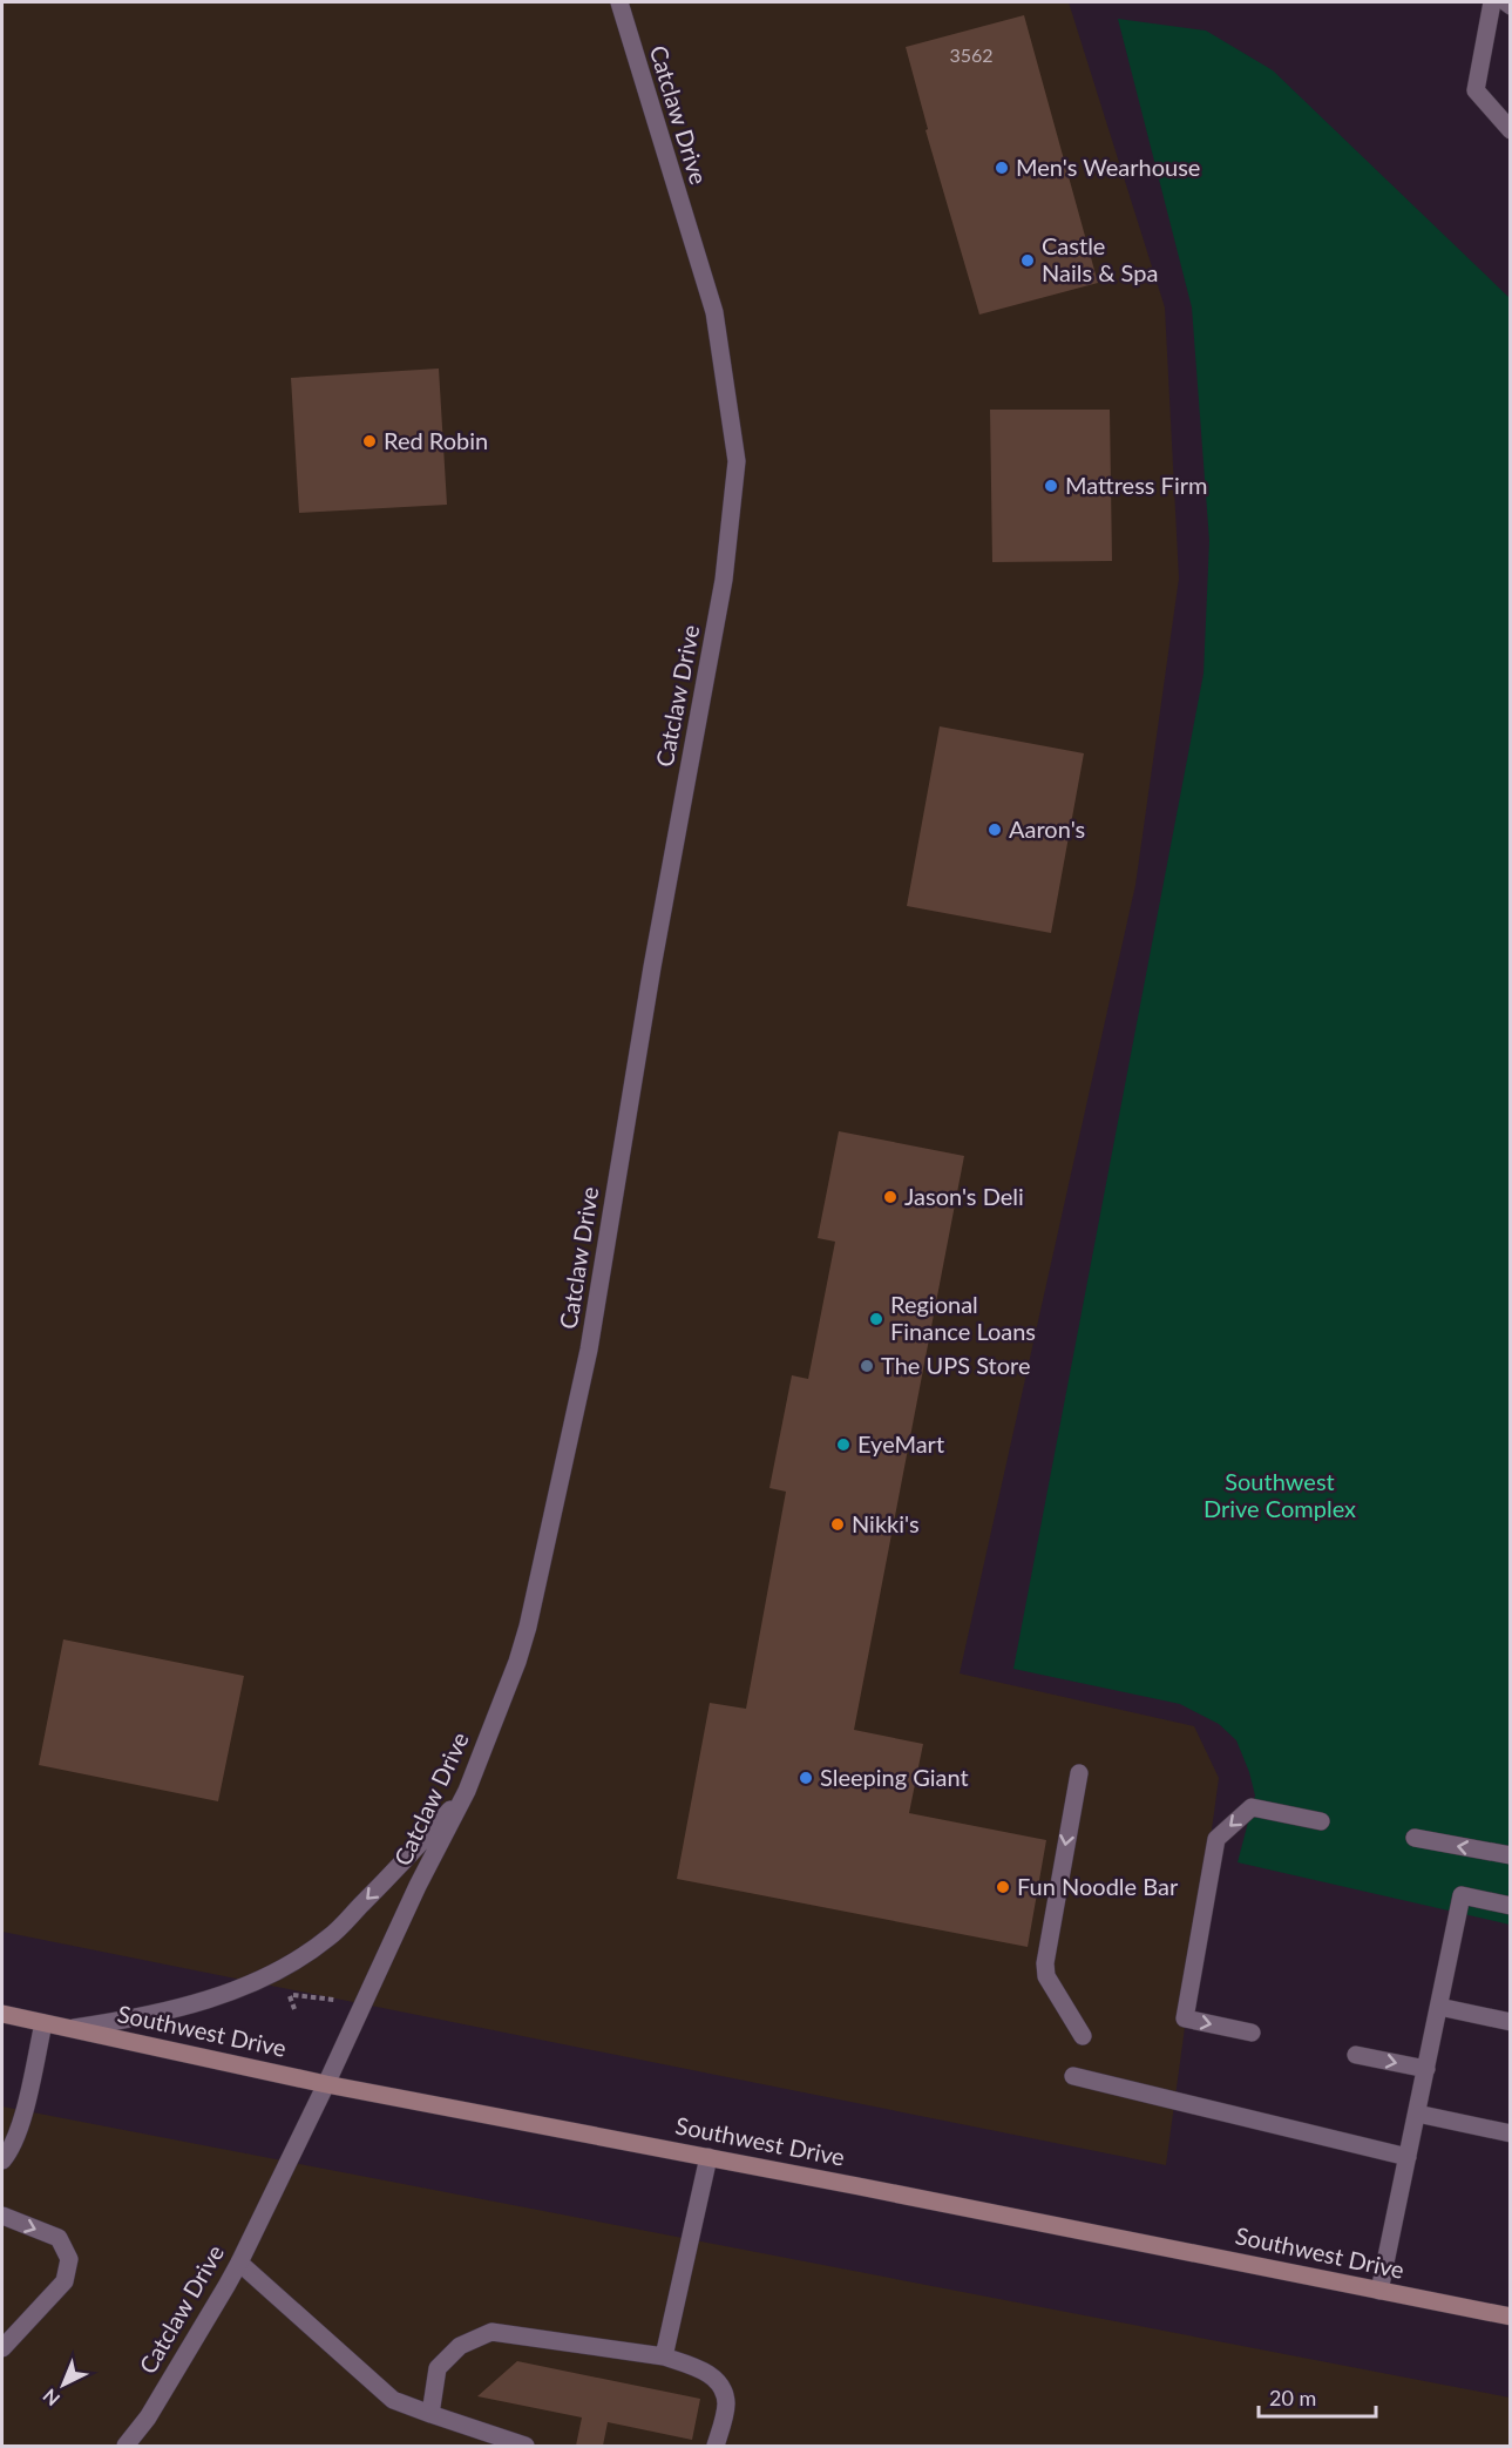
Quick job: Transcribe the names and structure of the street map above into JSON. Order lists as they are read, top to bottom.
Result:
{
  "streets": {
    "main road": ["Southwest Drive"],
    "street": ["Catclaw Drive"]
  },
  "crossings": [
    ["Catclaw Drive", "Southwest Drive"]
  ],
  "parks": ["Southwest Drive Complex"],
  "places": [
    "Men's Wearhouse",
    "Castle Nails & Spa",
    "Red Robin",
    "Mattress Firm",
    "Aaron's",
    "Jason's Deli",
    "Regional Finance Loans",
    "The UPS Store",
    "EyeMart",
    "Nikki's",
    "Sleeping Giant",
    "Fun Noodle Bar"
  ],
  "house_numbers": ["3562"],
  "scale_bar": "20 m",
  "north": "bottom left"
}
